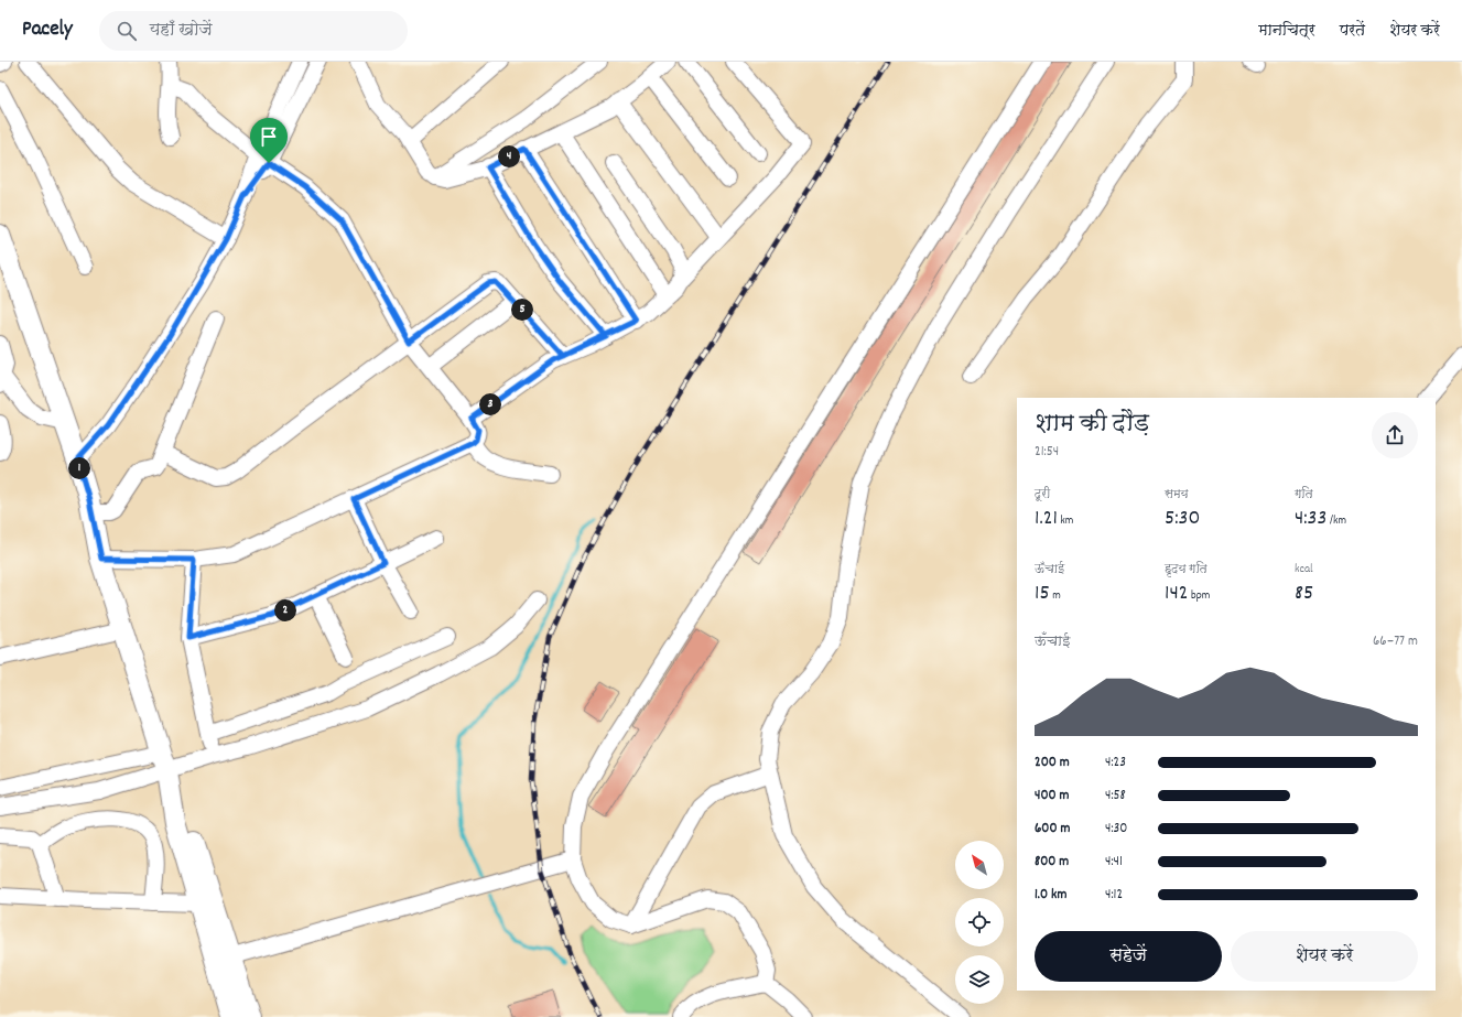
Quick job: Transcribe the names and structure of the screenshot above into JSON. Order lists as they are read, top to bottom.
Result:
{
  "north": "top left",
  "page": {
    "header": "Pacely",
    "search": "यहाँ खोजें",
    "nav": ["मानचित्र", "परतें", "शेयर करें"],
    "pins": [
      "4",
      "5",
      "3",
      "1",
      "2"
    ],
    "heading": ["शाम की दौड़", "21:54"],
    "stats": [
      ["दूरी", "1.21 km"],
      ["समय", "5:30"],
      ["गति", "4:33 /km"],
      ["ऊँचाई", "15 m"],
      ["हृदय गति", "142 bpm"],
      ["kcal", "85"]
    ],
    "chart": ["ऊँचाई", "66–77 m"],
    "list": [
      {
        "name": "200 m",
        "note": "4:23"
      },
      {
        "name": "400 m",
        "note": "4:58"
      },
      {
        "name": "600 m",
        "note": "4:30"
      },
      {
        "name": "800 m",
        "note": "4:41"
      },
      {
        "name": "1.0 km",
        "note": "4:12"
      }
    ],
    "buttons": ["सहेजें", "शेयर करें"]
  }
}
